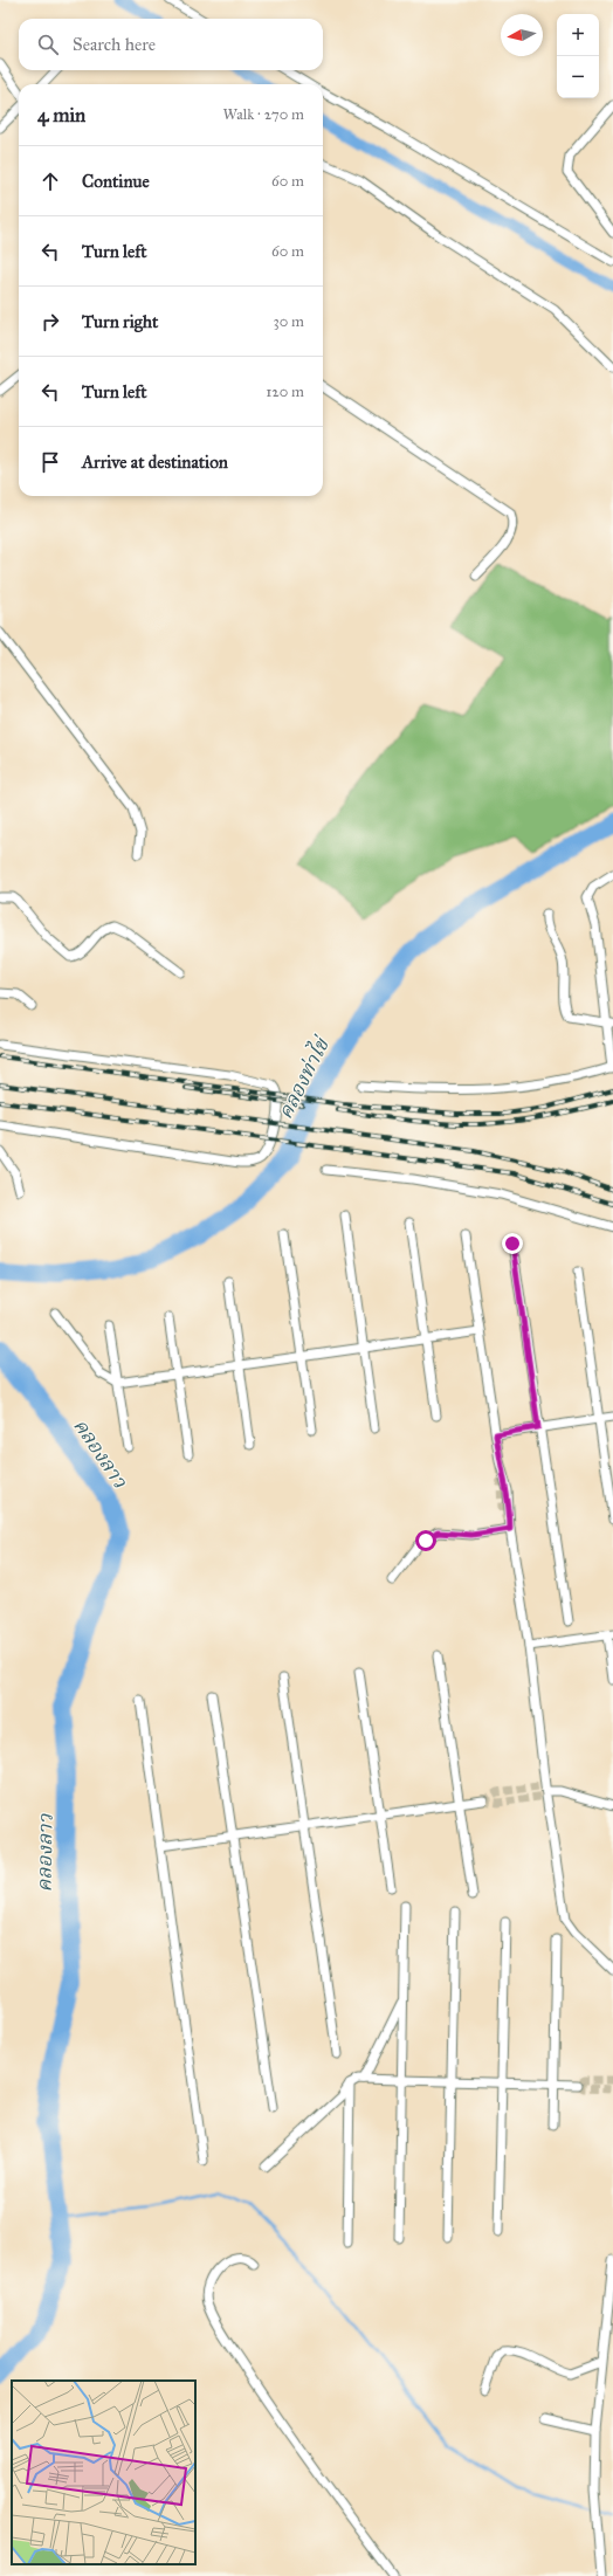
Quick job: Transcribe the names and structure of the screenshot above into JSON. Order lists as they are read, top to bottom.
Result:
{
  "water": ["คลองท่าไข่", "คลองลาว"],
  "north": "left",
  "page": {
    "map_buttons": ["+", "−"],
    "search": "Search here",
    "heading": ["4 min", "Walk · 270 m"],
    "list": [
      ["Continue", "60 m"],
      ["Turn left", "60 m"],
      ["Turn right", "30 m"],
      ["Turn left", "120 m"],
      "Arrive at destination"
    ]
  }
}
